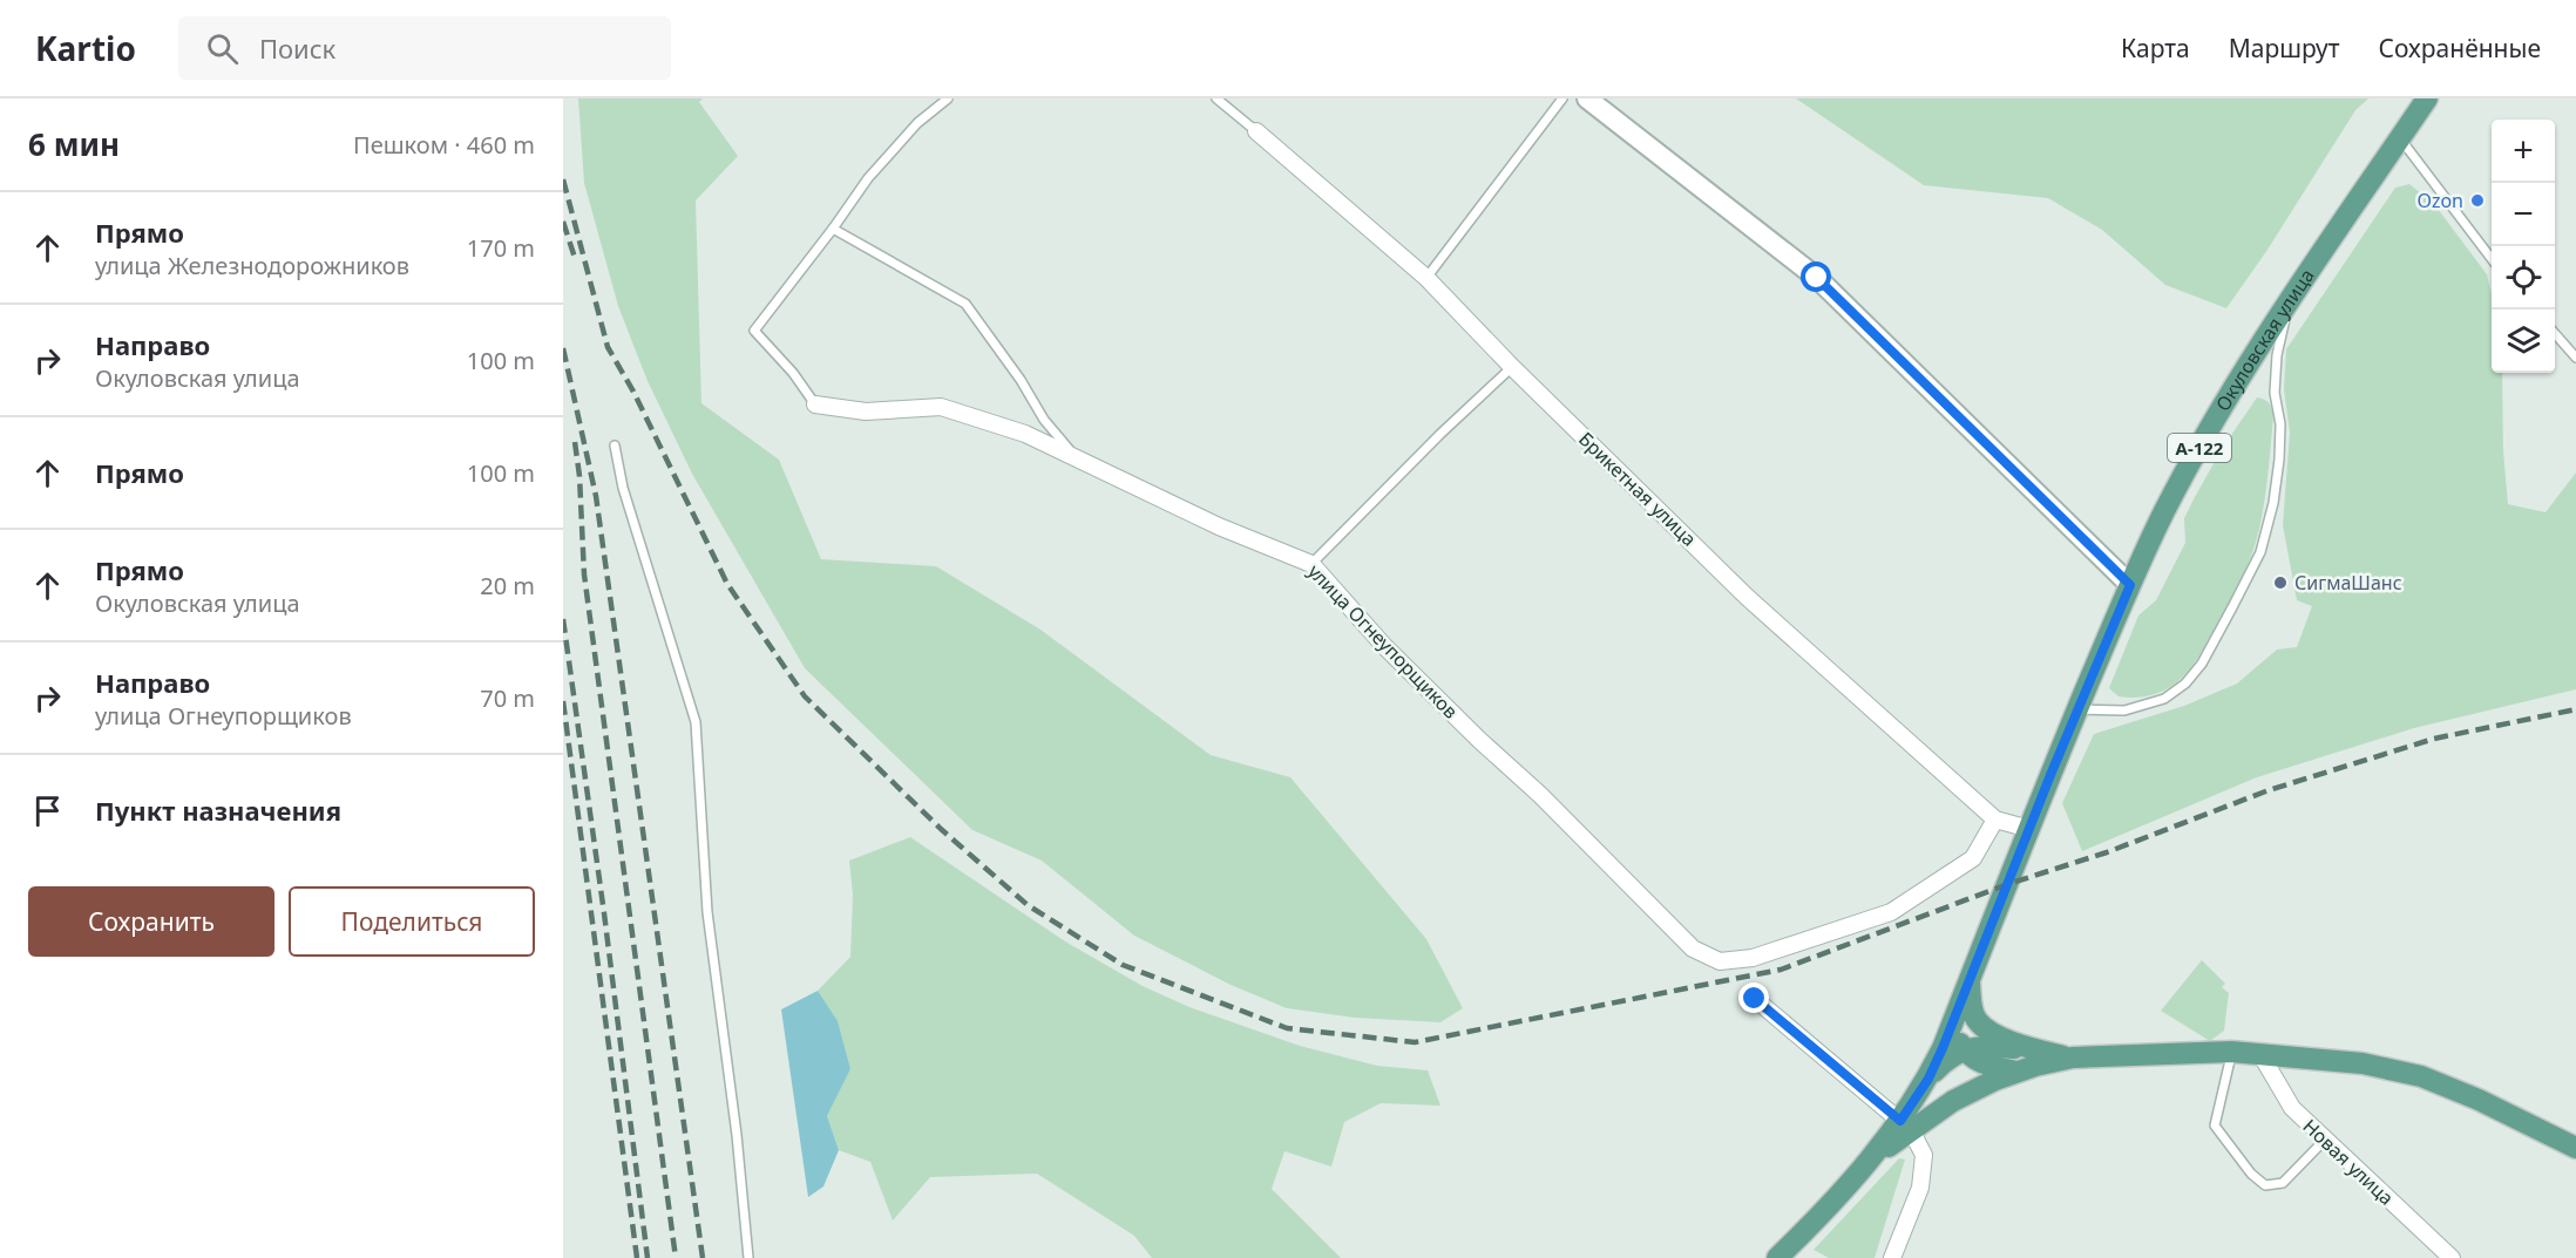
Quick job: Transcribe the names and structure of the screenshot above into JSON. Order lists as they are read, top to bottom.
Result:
{
  "streets": {
    "main road": ["Окуловская улица", "А-122"],
    "street": ["Брикетная улица", "улица Огнеупорщиков", "Новая улица"]
  },
  "crossings": [
    ["Окуловская улица", "А-122"],
    ["Окуловская улица", "Брикетная улица"],
    ["А-122", "Брикетная улица"],
    ["Брикетная улица", "улица Огнеупорщиков"]
  ],
  "places": ["Ozon", "СигмаШанс"],
  "page": {
    "header": "Kartio",
    "search": "Поиск",
    "nav": ["Карта", "Маршрут", "Сохранённые"],
    "heading": ["6 мин", "Пешком · 460 m"],
    "map_buttons": ["+", "−"],
    "list": [
      ["Прямо", "улица Железнодорожников", "170 m"],
      ["Направо", "Окуловская улица", "100 m"],
      ["Прямо", "100 m"],
      ["Прямо", "Окуловская улица", "20 m"],
      ["Направо", "улица Огнеупорщиков", "70 m"],
      "Пункт назначения"
    ],
    "buttons": ["Сохранить", "Поделиться"]
  }
}
